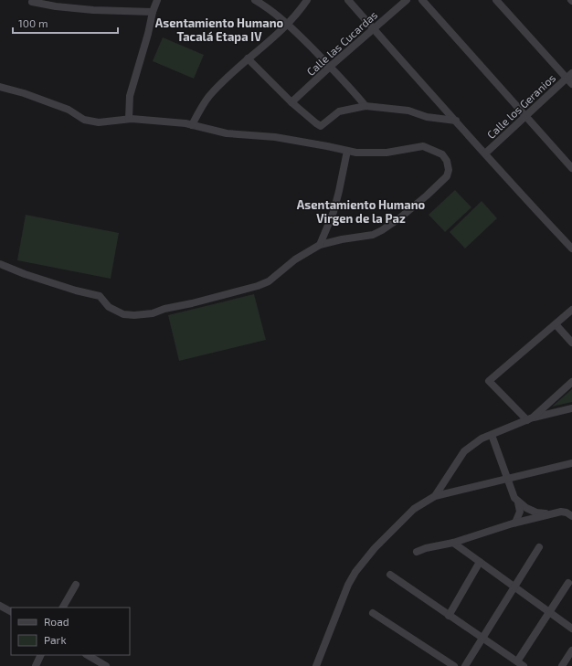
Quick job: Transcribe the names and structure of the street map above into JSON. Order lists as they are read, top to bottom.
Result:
{
  "streets": {
    "street": ["Calle las Cucardas", "Calle los Geranios"]
  },
  "districts": ["Asentamiento Humano Tacalá Etapa IV", "Asentamiento Humano Virgen de la Paz"],
  "legend": ["Road", "Park"],
  "scale_bar": "100 m"
}
